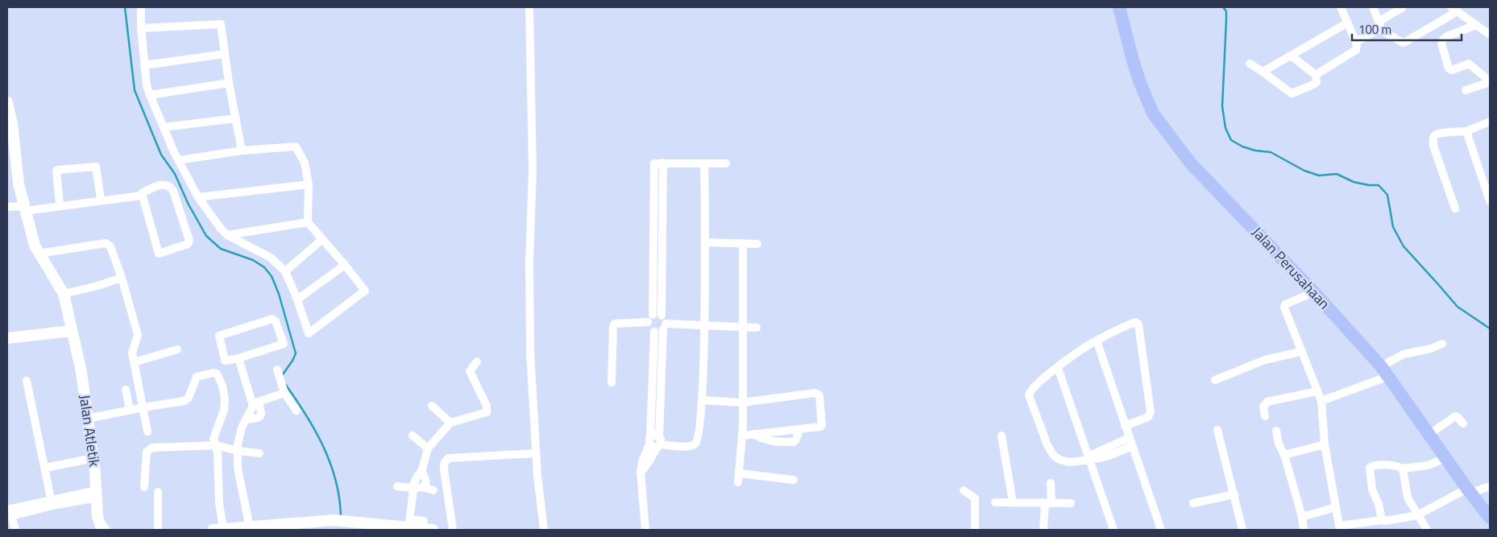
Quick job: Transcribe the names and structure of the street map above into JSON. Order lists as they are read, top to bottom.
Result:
{
  "streets": {
    "main road": ["Jalan Perusahaan"],
    "street": ["Jalan Atletik"]
  },
  "scale_bar": "100 m"
}
